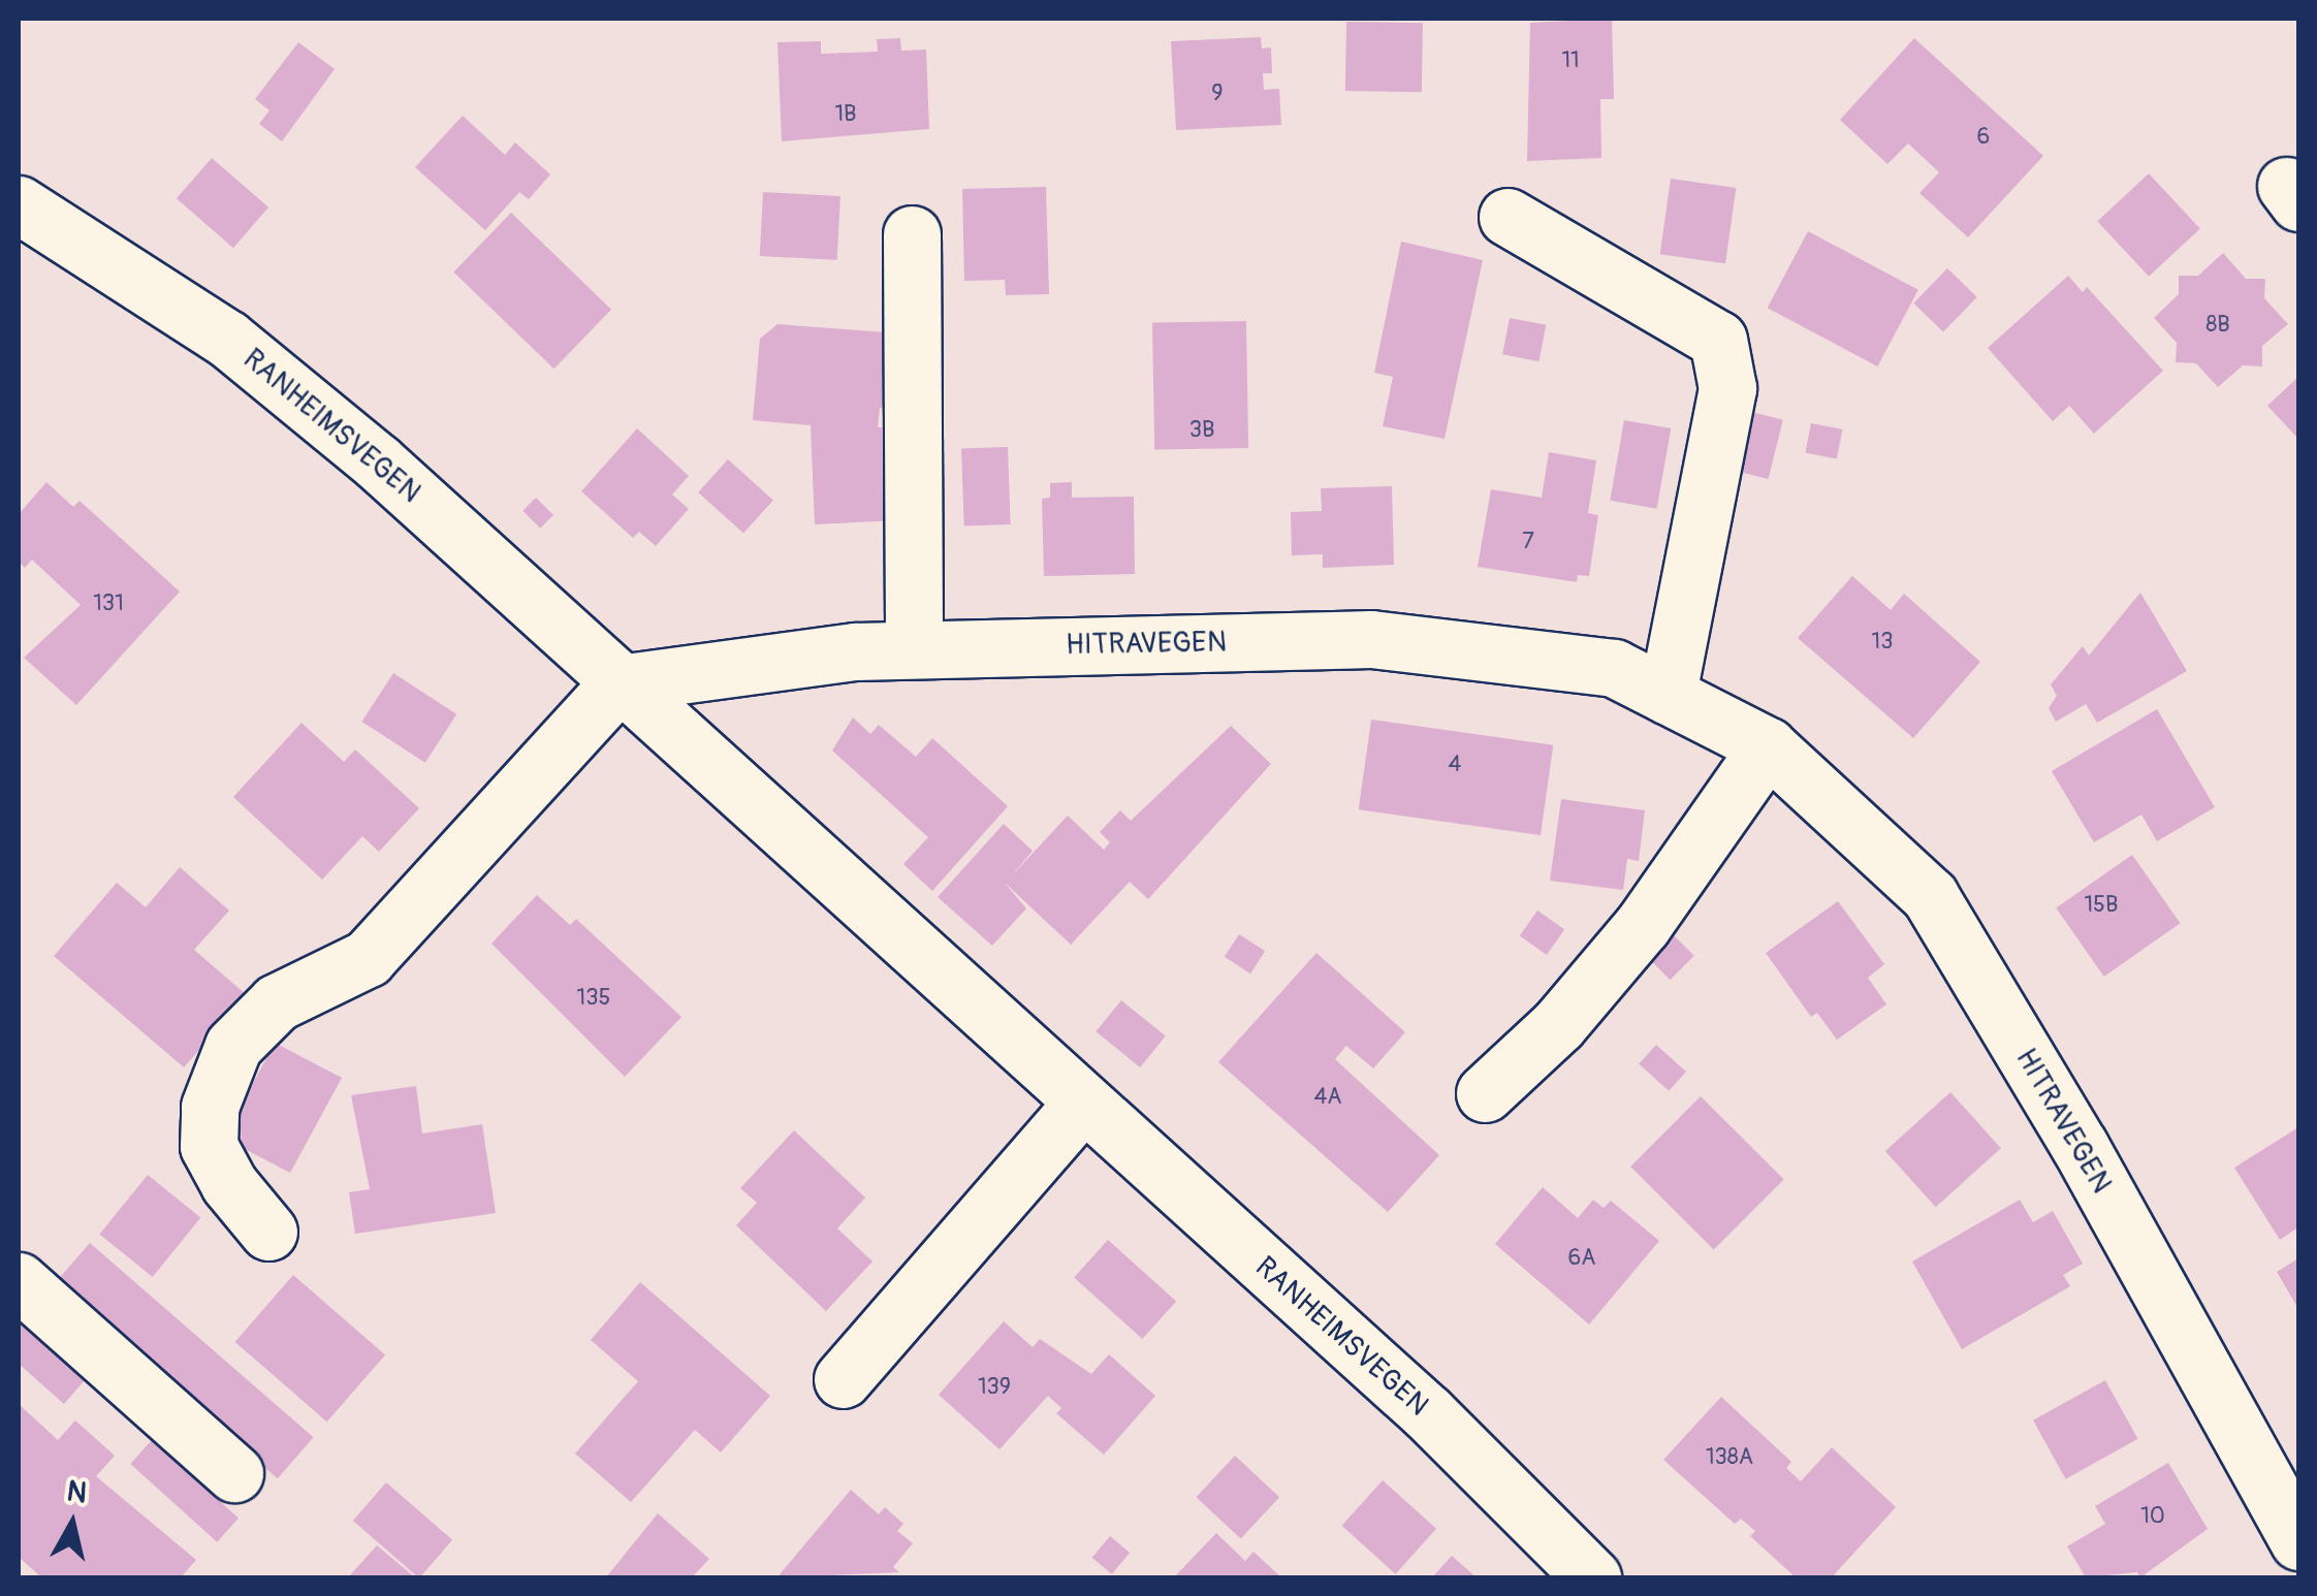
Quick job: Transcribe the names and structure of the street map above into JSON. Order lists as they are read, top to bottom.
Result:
{
  "streets": {
    "street": ["RANHEIMSVEGEN", "HITRAVEGEN"]
  },
  "crossings": [
    ["RANHEIMSVEGEN", "HITRAVEGEN"]
  ],
  "house_numbers": [
    "11",
    "9",
    "1B",
    "6",
    "8B",
    "3B",
    "7",
    "131",
    "13",
    "4",
    "15B",
    "135",
    "4A",
    "6A",
    "139",
    "138A",
    "10"
  ],
  "north": "top"
}
